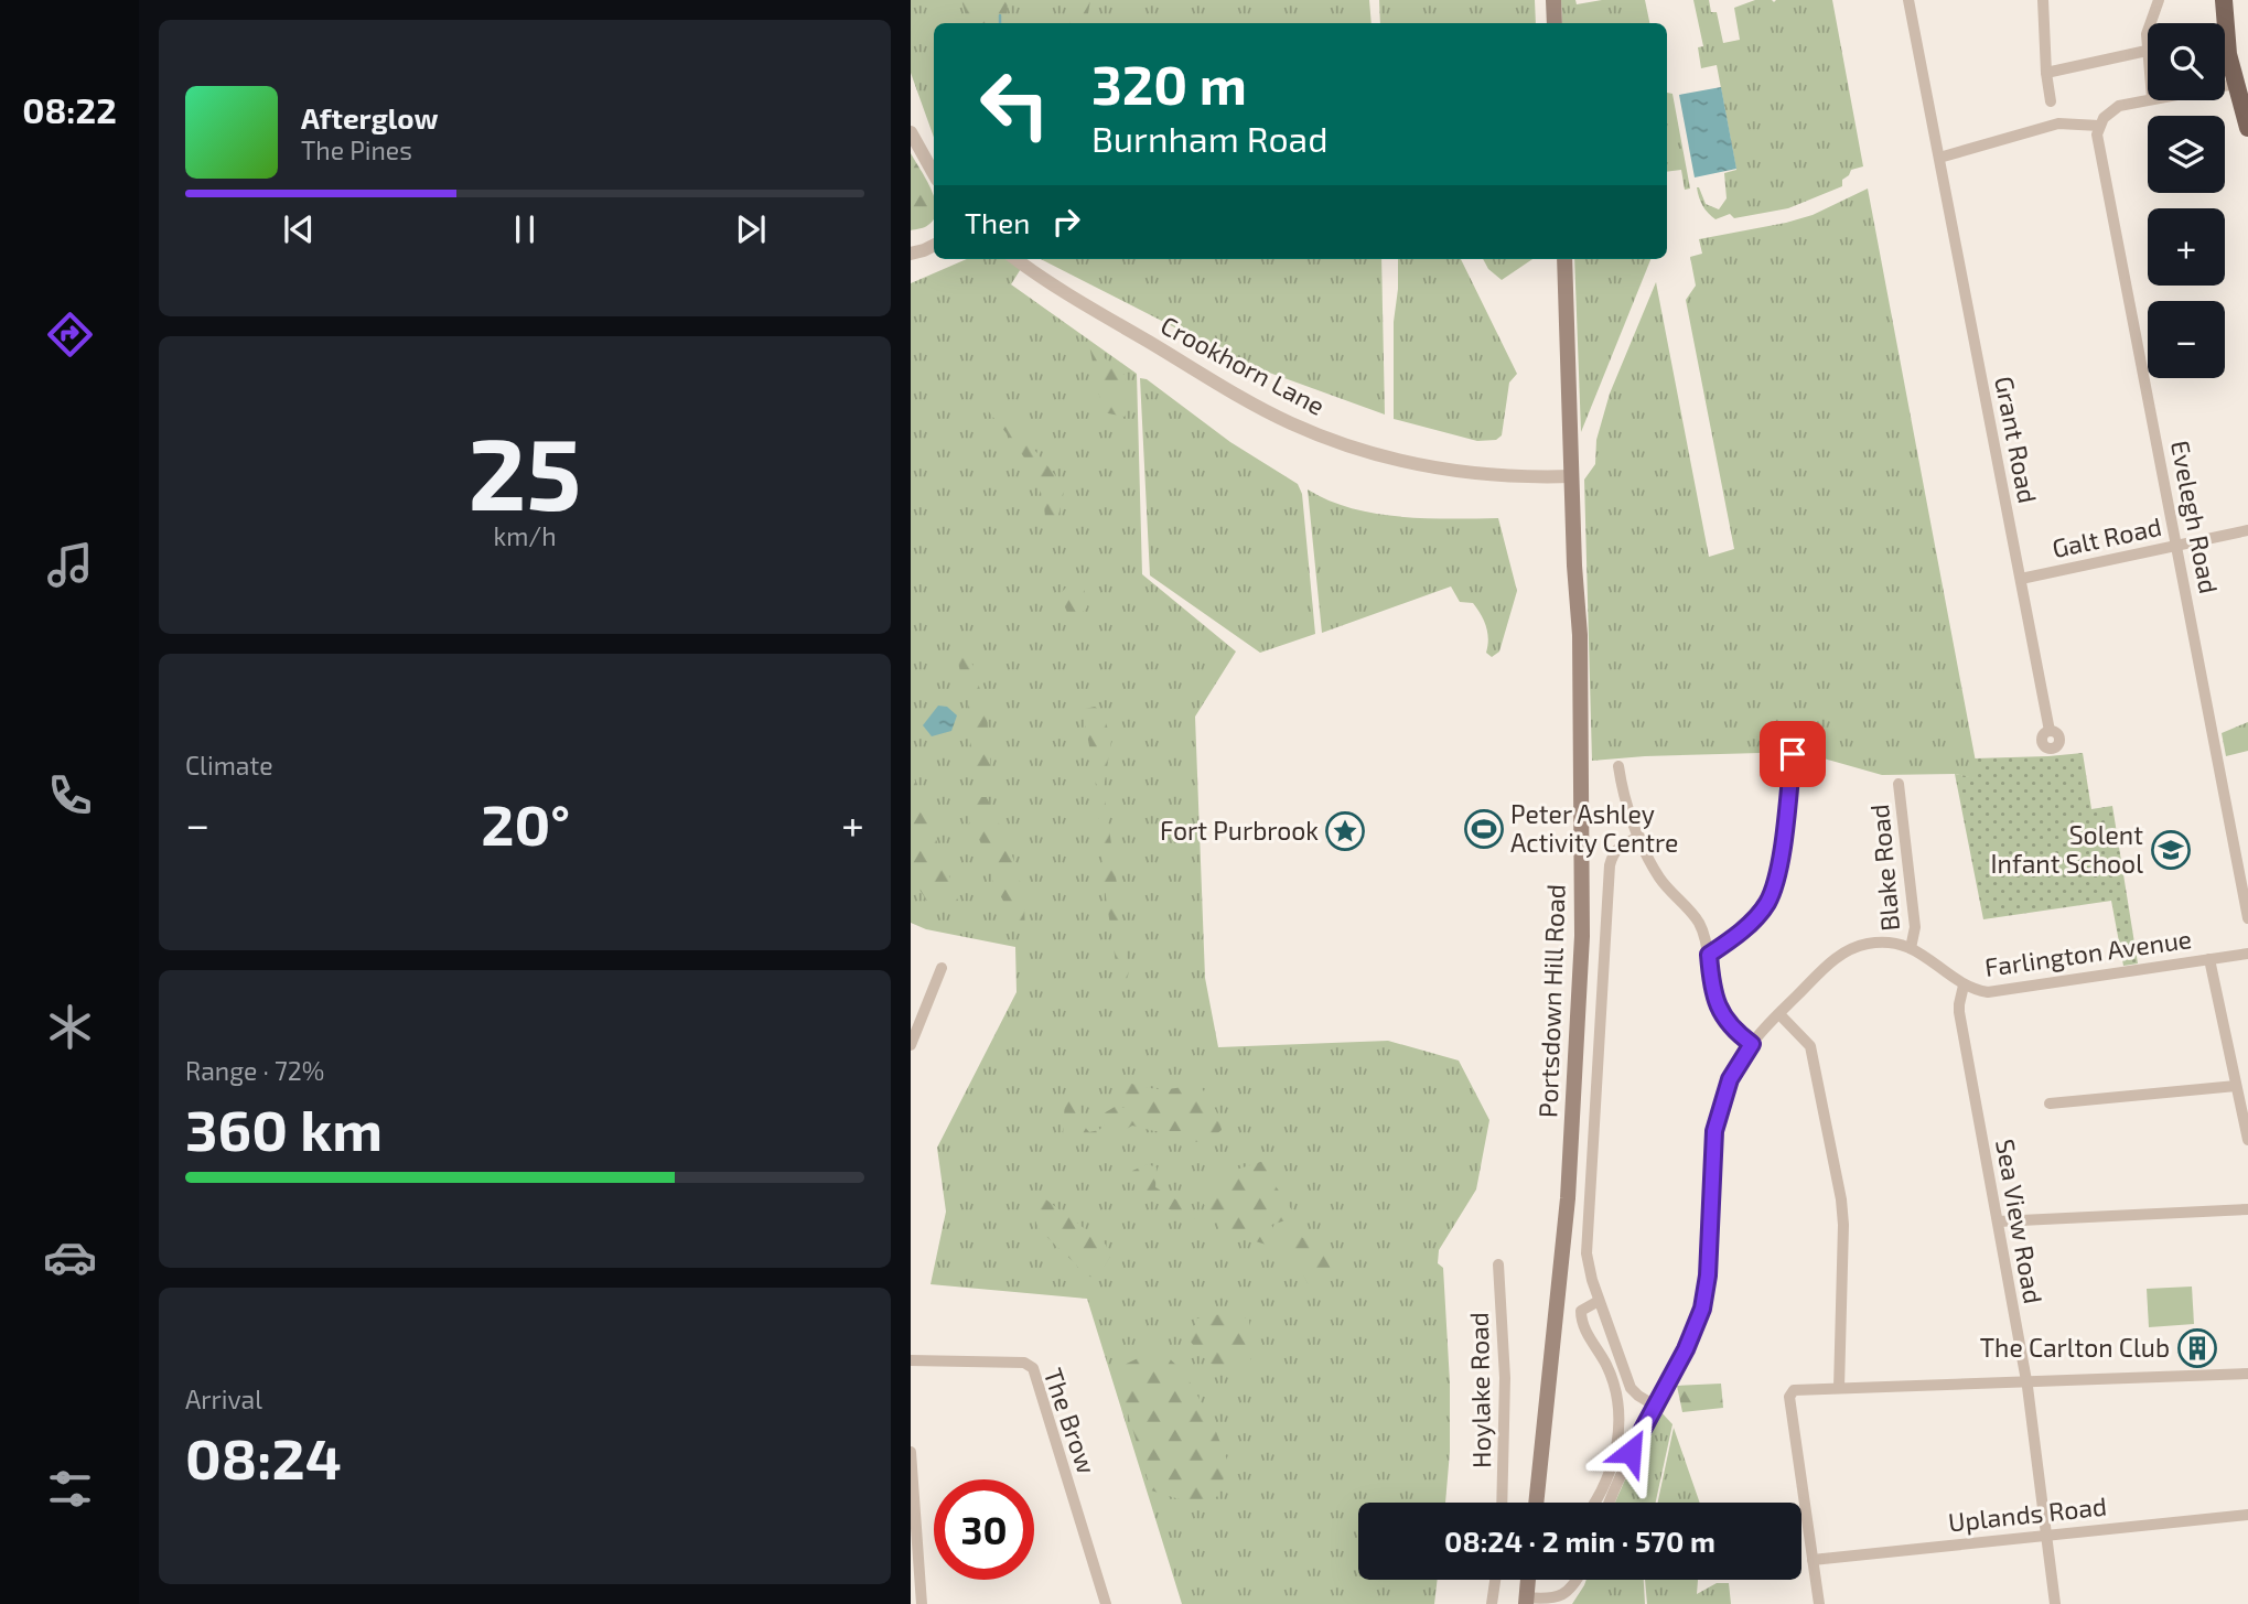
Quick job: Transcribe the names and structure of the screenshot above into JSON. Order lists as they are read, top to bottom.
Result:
{
  "streets": {
    "main road": ["Portsdown Hill Road"],
    "street": [
      "Crookhorn Lane",
      "Grant Road",
      "Evelegh Road",
      "Galt Road",
      "Blake Road",
      "Farlington Avenue",
      "Sea View Road",
      "Hoylake Road",
      "The Brow",
      "Uplands Road"
    ]
  },
  "crossings": [
    ["Crookhorn Lane", "Portsdown Hill Road"],
    ["Grant Road", "Galt Road"],
    ["Evelegh Road", "Galt Road"],
    ["Blake Road", "Farlington Avenue"],
    ["Farlington Avenue", "Sea View Road"],
    ["Sea View Road", "Uplands Road"]
  ],
  "places": {
    "sports": ["Peter Ashley Activity Centre"],
    "place": ["Fort Purbrook"],
    "school or university": ["Solent Infant School"],
    "building": ["The Carlton Club"]
  },
  "page": {
    "tabs": "08:22",
    "map_buttons": ["+", "−"],
    "turn": ["320 m", "Burnham Road"],
    "song": ["Afterglow", "The Pines"],
    "then": "Then",
    "tile": [
      ["25", "km/h"],
      "Climate",
      ["Range · 72%", "360 km"],
      ["Arrival", "08:24"]
    ],
    "heat": ["−", "20°", "+"],
    "limit": "30",
    "trip": "08:24 · 2 min · 570 m"
  }
}
